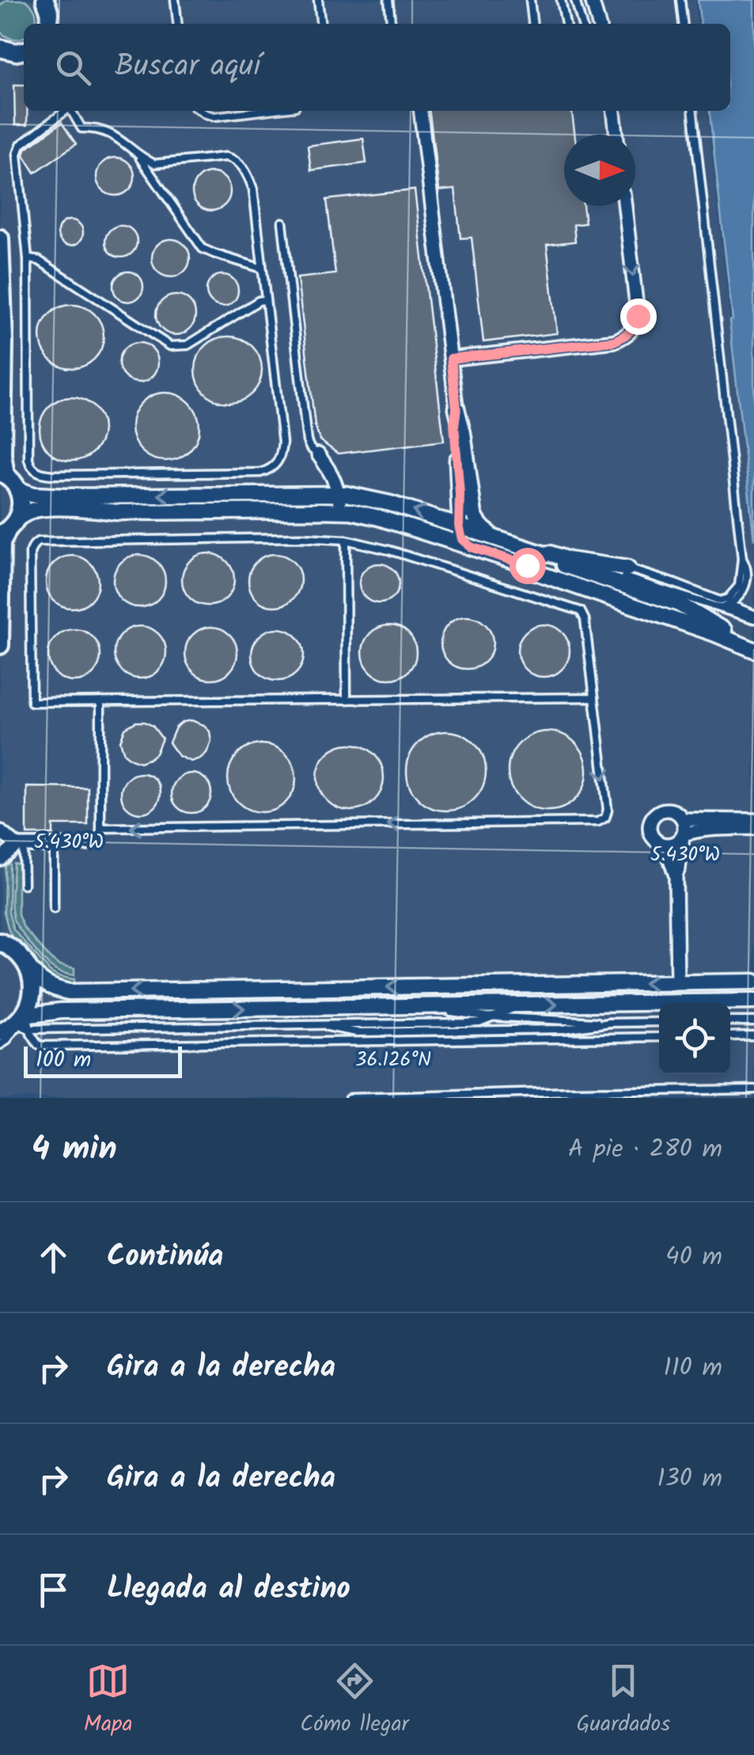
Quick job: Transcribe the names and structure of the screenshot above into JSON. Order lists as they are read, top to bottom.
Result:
{
  "scale_bar": "100 m",
  "north": "right",
  "page": {
    "search": "Buscar aquí",
    "scale": "100 m",
    "heading": ["4 min", "A pie · 280 m"],
    "list": [
      ["Continúa", "40 m"],
      ["Gira a la derecha", "110 m"],
      ["Gira a la derecha", "130 m"],
      "Llegada al destino"
    ],
    "nav": ["Mapa", "Cómo llegar", "Guardados"]
  },
  "coordinates": ["5.430°W", "36.126°N"]
}
